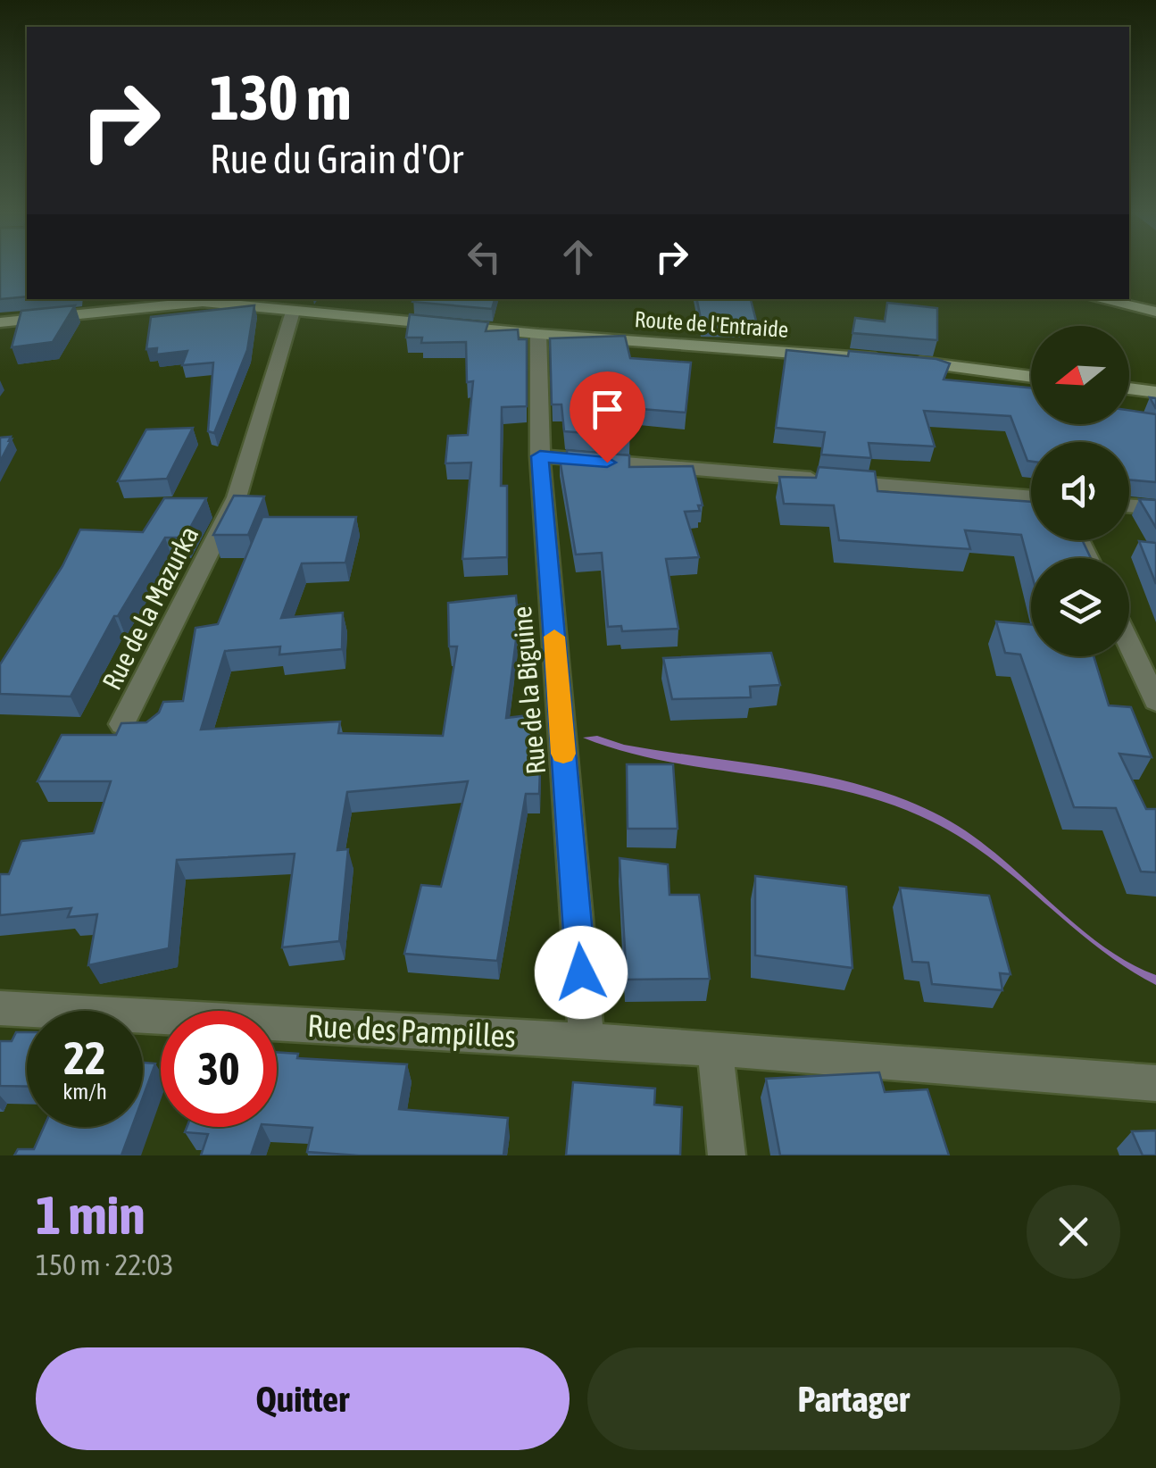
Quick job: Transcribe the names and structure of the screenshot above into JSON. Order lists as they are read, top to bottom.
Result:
{
  "streets": {
    "street": [
      "Route de l'Entraide",
      "Rue de la Mazurka",
      "Rue de la Biguine",
      "Rue des Pampilles"
    ]
  },
  "crossings": [
    ["Route de l'Entraide", "Rue de la Mazurka"],
    ["Route de l'Entraide", "Rue de la Biguine"],
    ["Rue de la Biguine", "Rue des Pampilles"]
  ],
  "north": "left",
  "page": {
    "turn": ["130 m", "Rue du Grain d'Or"],
    "speed": "22 km/h",
    "limit": "30",
    "heading": ["1 min", "150 m · 22:03"],
    "buttons": ["Quitter", "Partager"]
  }
}
